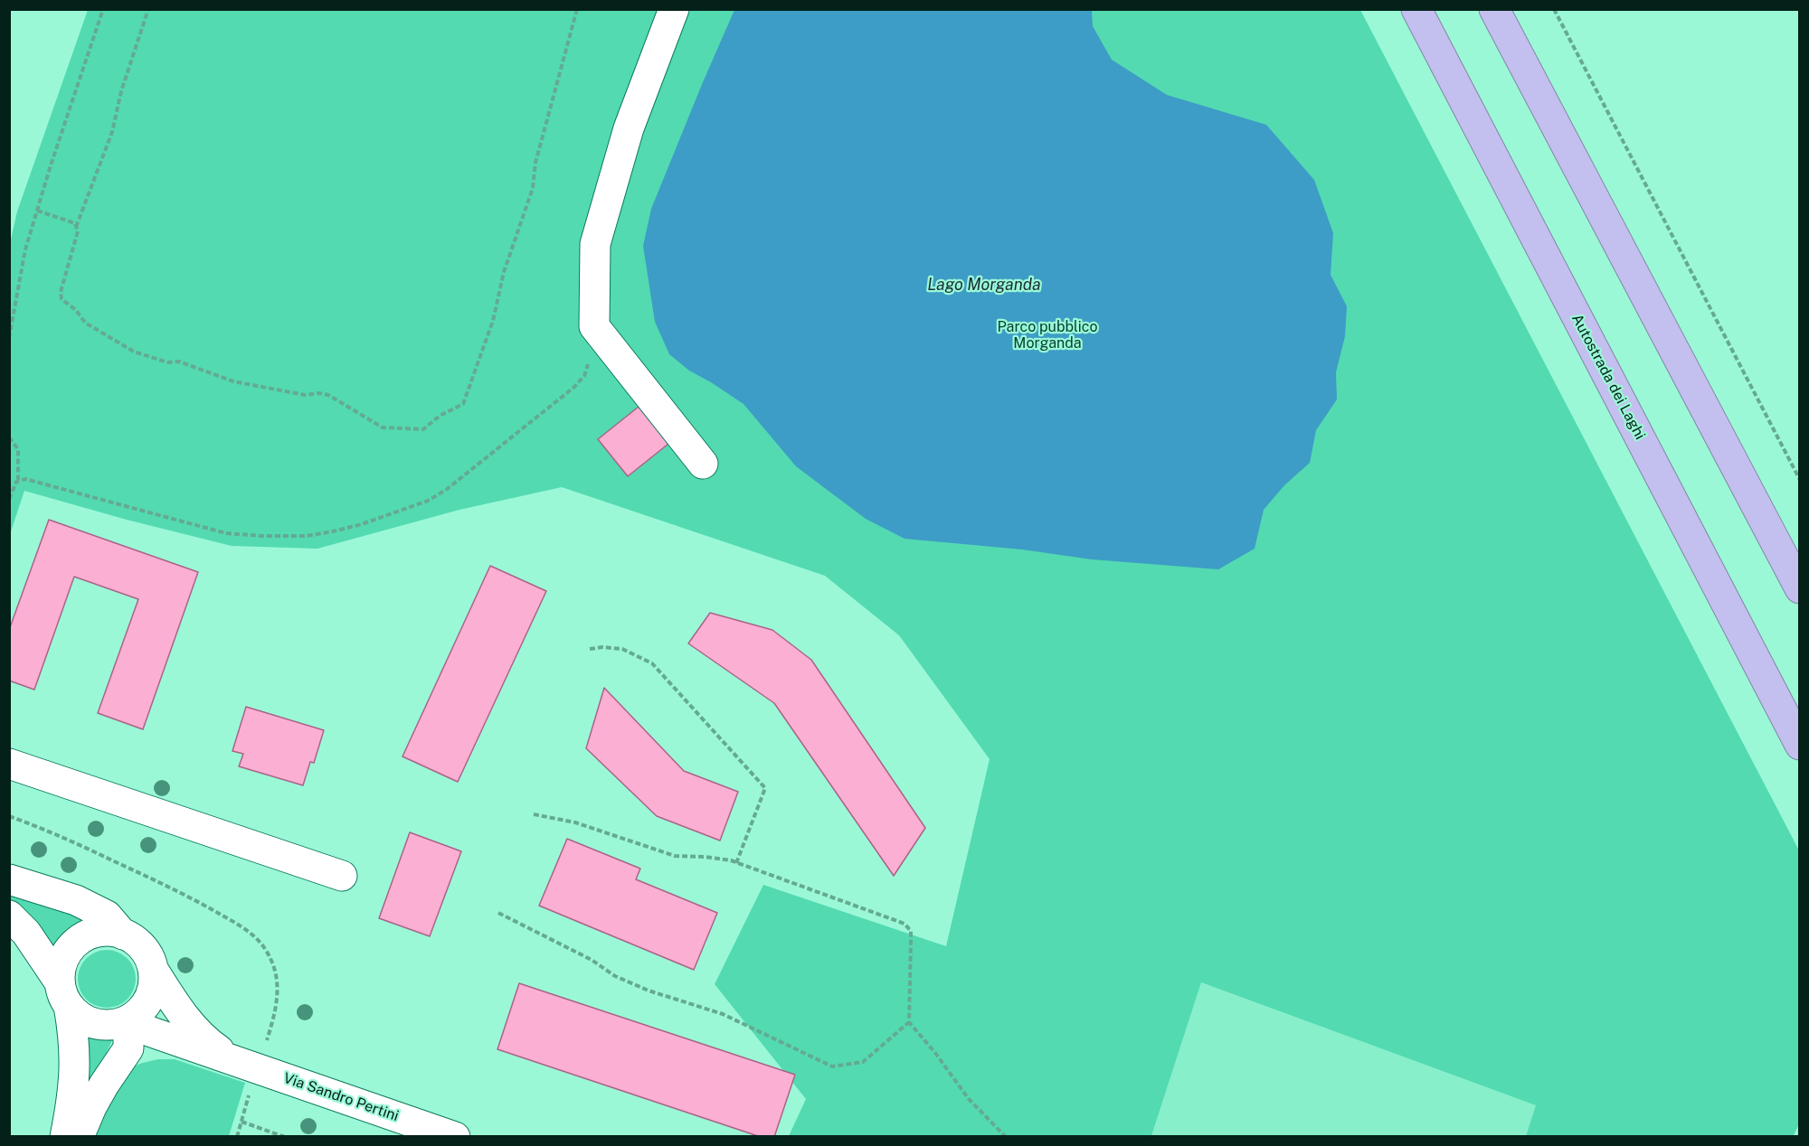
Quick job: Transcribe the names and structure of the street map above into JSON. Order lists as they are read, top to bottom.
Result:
{
  "streets": {
    "highway": ["Autostrada dei Laghi"],
    "street": ["Via Sandro Pertini"]
  },
  "water": ["Lago Morganda"],
  "parks": ["Parco pubblico Morganda"]
}
